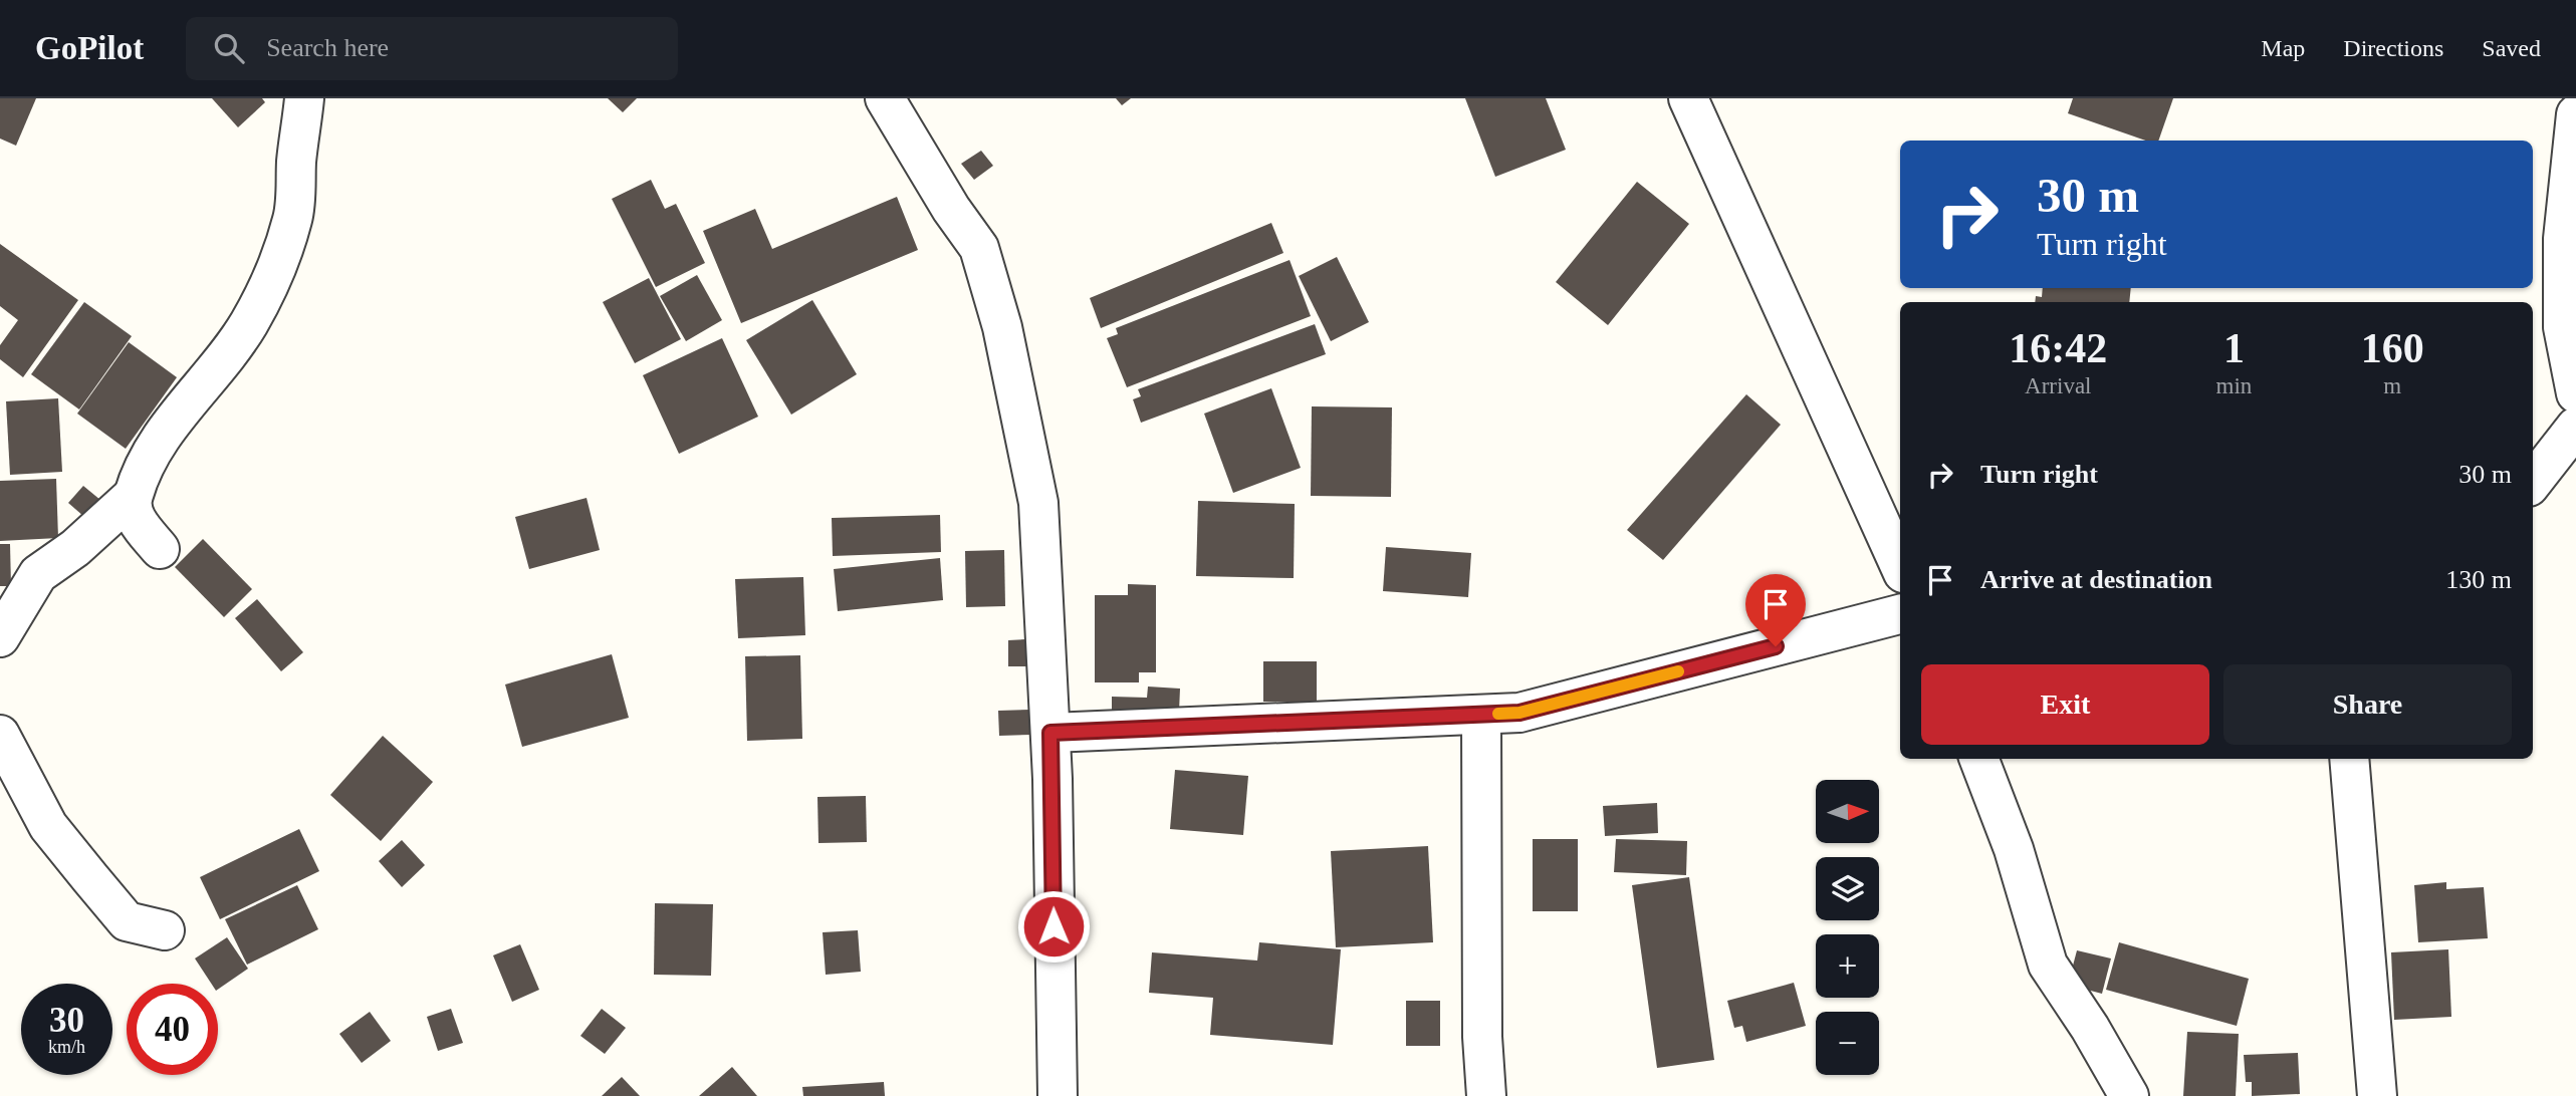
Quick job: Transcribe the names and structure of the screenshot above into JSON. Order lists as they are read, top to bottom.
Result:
{
  "north": "right",
  "page": {
    "header": "GoPilot",
    "search": "Search here",
    "nav": ["Map", "Directions", "Saved"],
    "turn": ["30 m", "Turn right"],
    "eta": [
      "16:42",
      "Arrival",
      "1",
      "min",
      "160",
      "m"
    ],
    "list": [
      {
        "name": "Turn right",
        "value": "30 m"
      },
      {
        "name": "Arrive at destination",
        "value": "130 m"
      }
    ],
    "buttons": ["Exit", "Share"],
    "map_buttons": ["+", "−"],
    "speed": "30 km/h",
    "limit": "40"
  }
}
